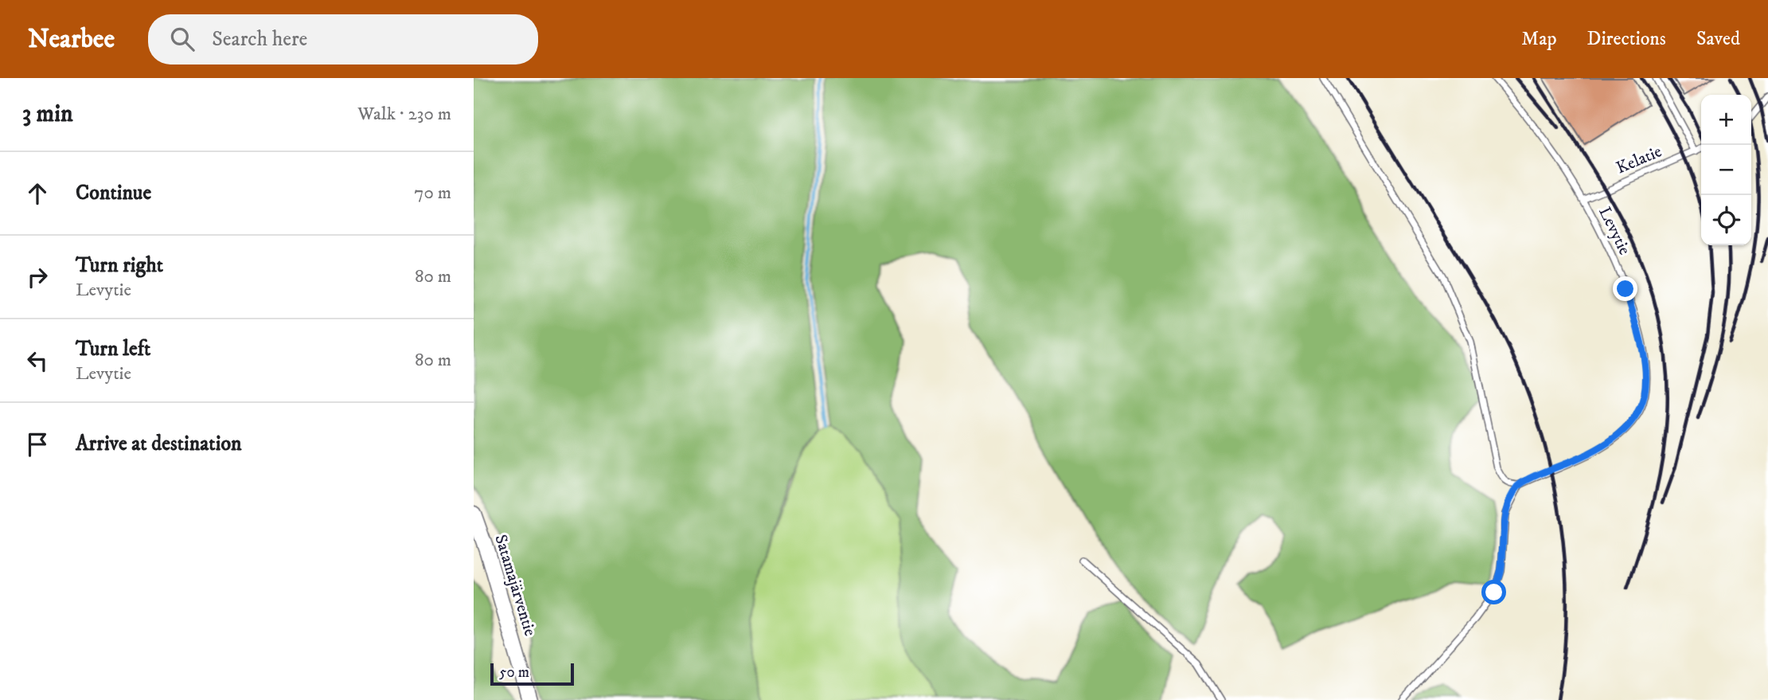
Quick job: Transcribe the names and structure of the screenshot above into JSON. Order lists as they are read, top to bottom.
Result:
{
  "streets": {
    "street": ["Satamajärventie"],
    "lane": ["Kelatie", "Levytie"]
  },
  "crossings": [
    ["Kelatie", "Levytie"]
  ],
  "scale_bar": "50 m",
  "page": {
    "header": "Nearbee",
    "search": "Search here",
    "nav": ["Map", "Directions", "Saved"],
    "heading": ["3 min", "Walk · 230 m"],
    "map_buttons": ["+", "−"],
    "list": [
      ["Continue", "70 m"],
      ["Turn right", "Levytie", "80 m"],
      ["Turn left", "Levytie", "80 m"],
      "Arrive at destination"
    ],
    "scale": "50 m"
  }
}
